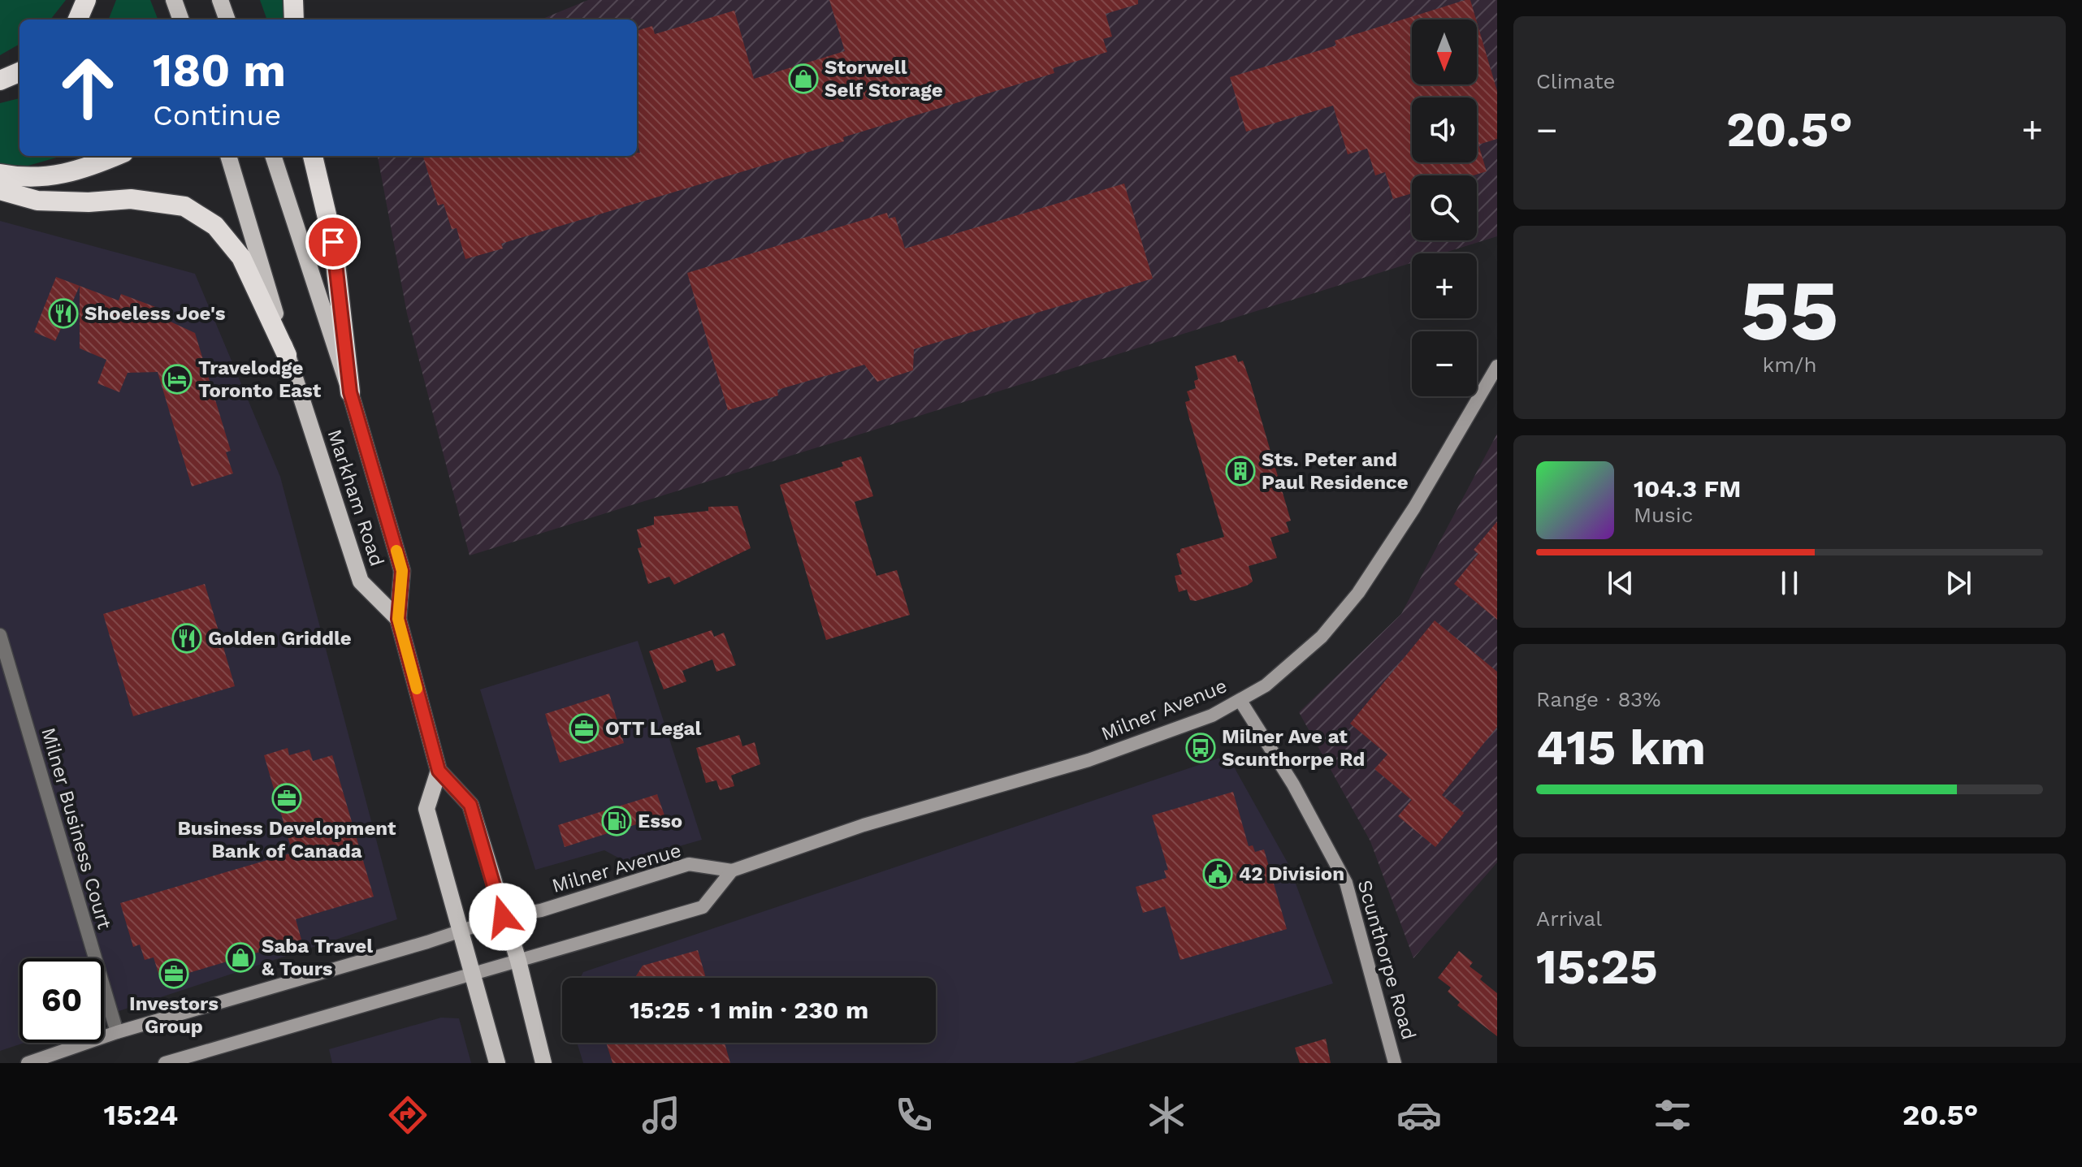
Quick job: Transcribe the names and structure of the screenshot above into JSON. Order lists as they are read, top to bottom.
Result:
{
  "streets": {
    "main road": ["Markham Road", "Milner Avenue", "Scunthorpe Road"],
    "street": ["Milner Business Court"]
  },
  "crossings": [
    ["Markham Road", "Milner Avenue"],
    ["Milner Avenue", "Milner Business Court"],
    ["Milner Avenue", "Scunthorpe Road"]
  ],
  "places": {
    "shop": ["Storwell Self Storage", "Saba Travel & Tours"],
    "restaurant": ["Shoeless Joe's", "Golden Griddle"],
    "hotel": ["Travelodge Toronto East"],
    "building": ["Sts. Peter and Paul Residence"],
    "office": ["OTT Legal", "Business Development Bank of Canada", "Investors Group"],
    "bus stop": ["Milner Ave at Scunthorpe Rd"],
    "fuel station": ["Esso"],
    "public building": ["42 Division"]
  },
  "north": "bottom",
  "page": {
    "tile": [
      "Climate",
      ["55", "km/h"],
      ["Range · 83%", "415 km"],
      ["Arrival", "15:25"]
    ],
    "map_buttons": ["+", "−"],
    "turn": ["180 m", "Continue"],
    "heat": ["−", "20.5°", "+"],
    "song": ["104.3 FM", "Music"],
    "limit": "60",
    "trip": "15:25 · 1 min · 230 m",
    "tabs": ["15:24", "20.5°"]
  }
}
